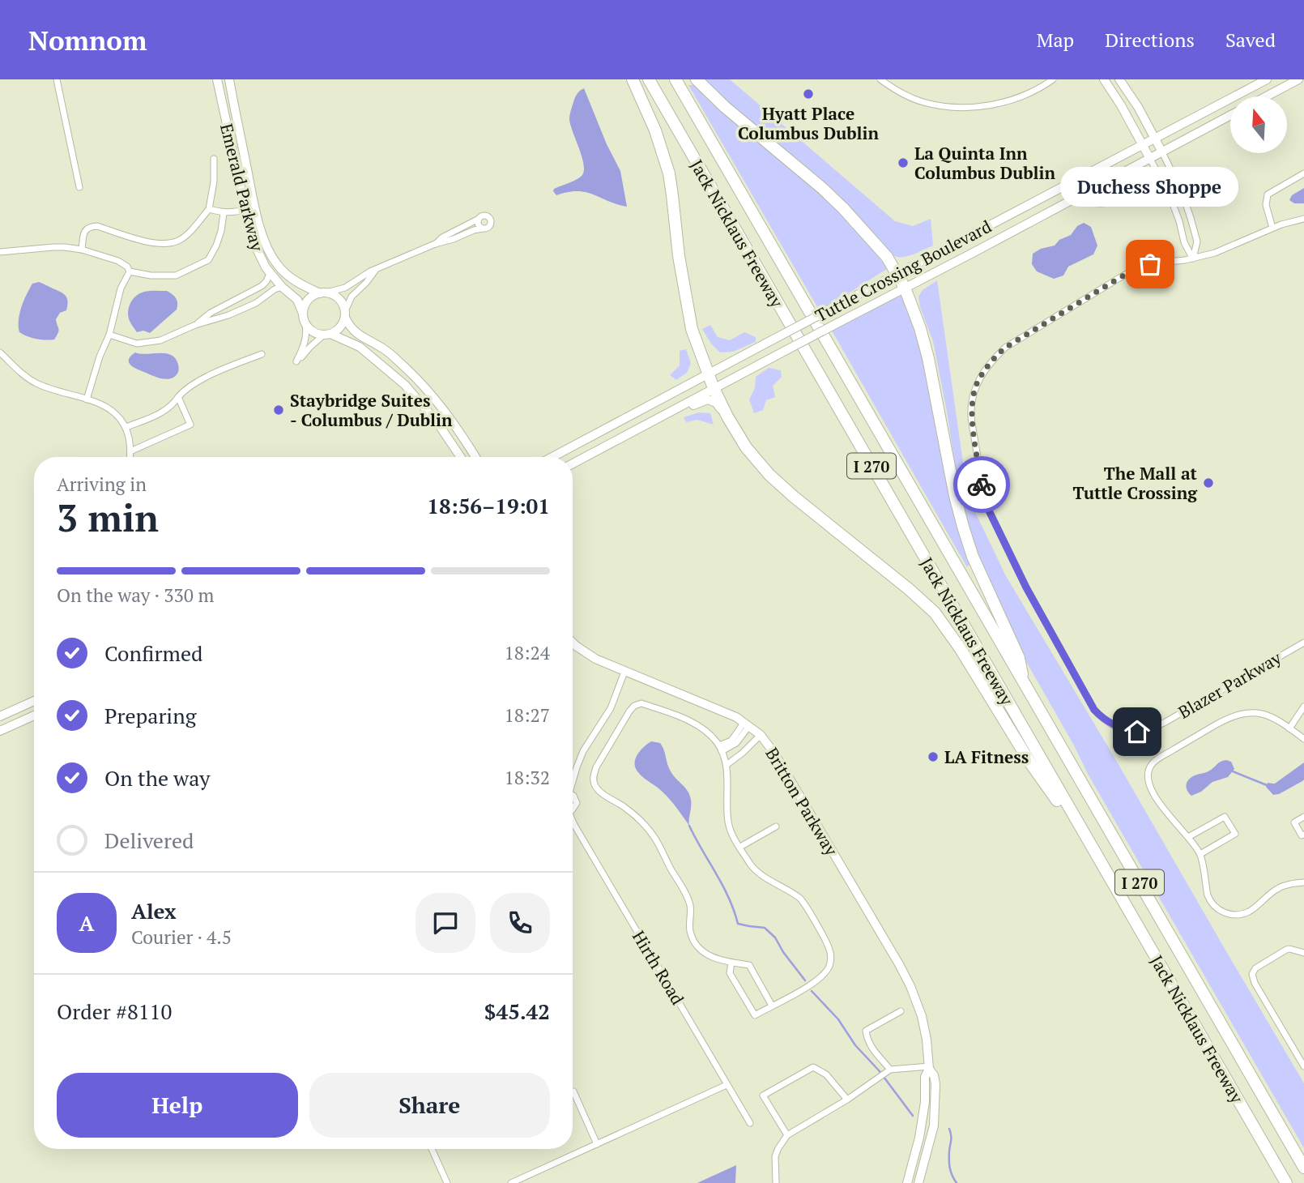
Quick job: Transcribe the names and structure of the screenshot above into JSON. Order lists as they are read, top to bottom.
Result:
{
  "streets": {
    "highway": ["Jack Nicklaus Freeway", "I 270"],
    "main road": ["Emerald Parkway", "Tuttle Crossing Boulevard", "Britton Parkway"],
    "street": ["Blazer Parkway", "Hirth Road"]
  },
  "places": [
    "Hyatt Place Columbus Dublin",
    "La Quinta Inn Columbus Dublin",
    "Duchess Shoppe",
    "Staybridge Suites - Columbus / Dublin",
    "The Mall at Tuttle Crossing",
    "LA Fitness"
  ],
  "north": "top",
  "page": {
    "header": "Nomnom",
    "nav": ["Map", "Directions", "Saved"],
    "bubble": "Duchess Shoppe",
    "heading": ["3 min", "Arriving in", "18:56–19:01"],
    "panel": [
      "Alex",
      "Courier · 4.5",
      "Order #8110",
      "$45.42"
    ],
    "bar": "On the way · 330 m",
    "list": [
      ["Confirmed", "18:24"],
      ["Preparing", "18:27"],
      ["On the way", "18:32"],
      "Delivered"
    ],
    "round": "A",
    "buttons": ["Help", "Share"]
  }
}
